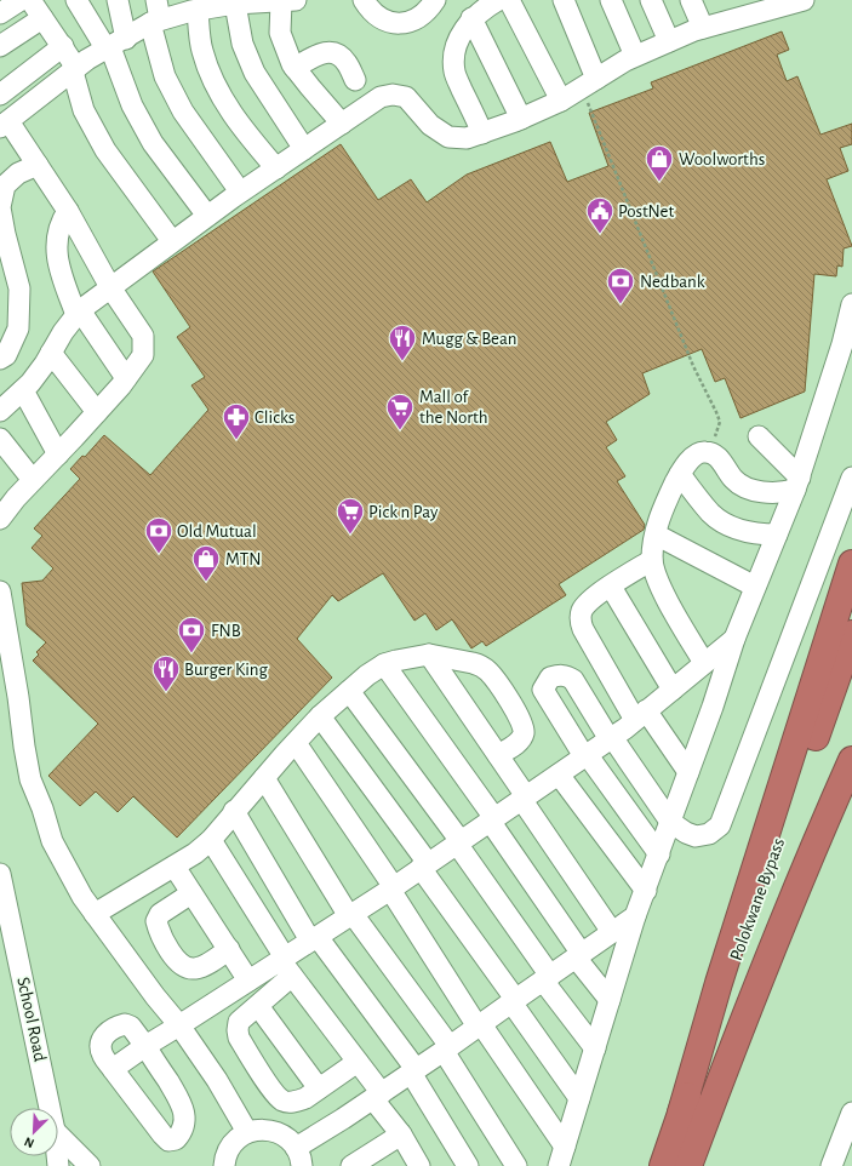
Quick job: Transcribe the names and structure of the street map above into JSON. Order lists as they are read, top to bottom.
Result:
{
  "streets": {
    "highway": ["Polokwane Bypass"],
    "street": ["School Road"]
  },
  "places": {
    "shop": ["Woolworths", "MTN"],
    "public building": ["PostNet"],
    "bank": ["Nedbank", "Old Mutual", "FNB"],
    "restaurant": ["Mugg & Bean", "Burger King"],
    "supermarket": ["Mall of the North", "Pick n Pay"],
    "pharmacy": ["Clicks"]
  },
  "north": "bottom left"
}
